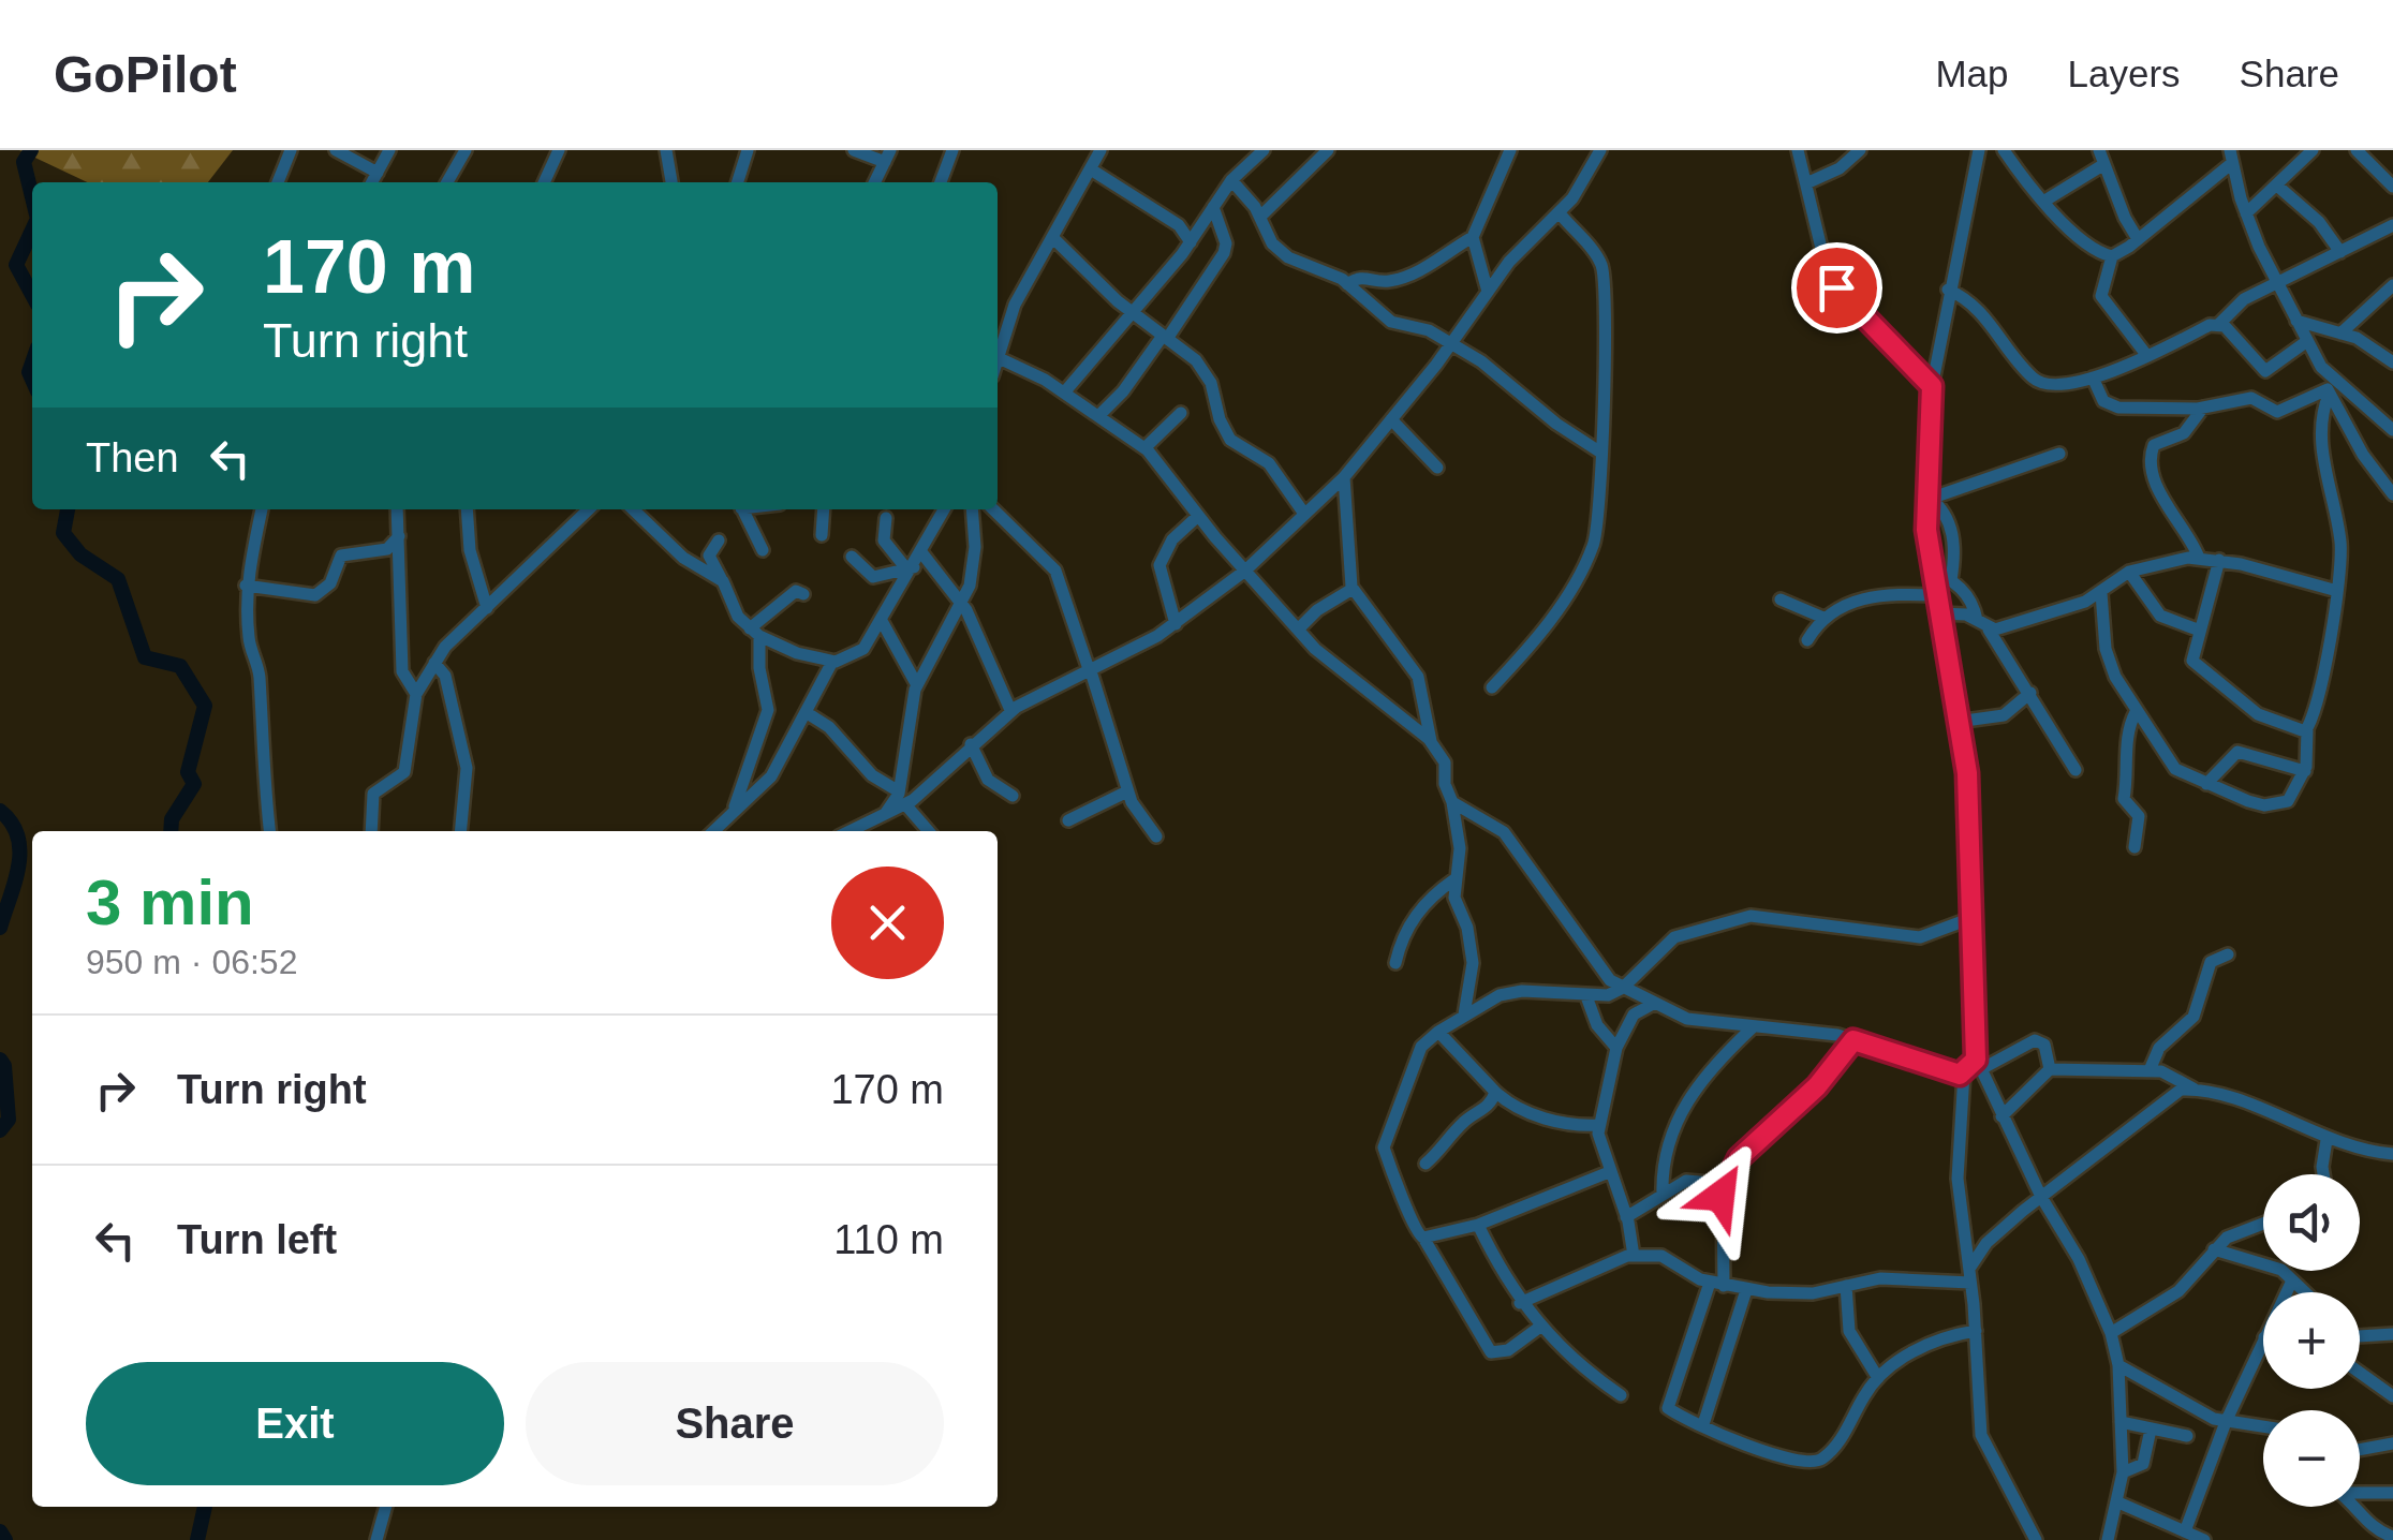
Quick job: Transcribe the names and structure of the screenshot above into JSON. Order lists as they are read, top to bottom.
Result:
{
  "page": {
    "header": "GoPilot",
    "nav": ["Map", "Layers", "Share"],
    "turn": ["170 m", "Turn right"],
    "then": "Then",
    "heading": ["3 min", "950 m · 06:52"],
    "list": [
      {
        "name": "Turn right",
        "value": "170 m"
      },
      {
        "name": "Turn left",
        "value": "110 m"
      }
    ],
    "map_buttons": ["+", "−"],
    "buttons": ["Exit", "Share"]
  }
}
